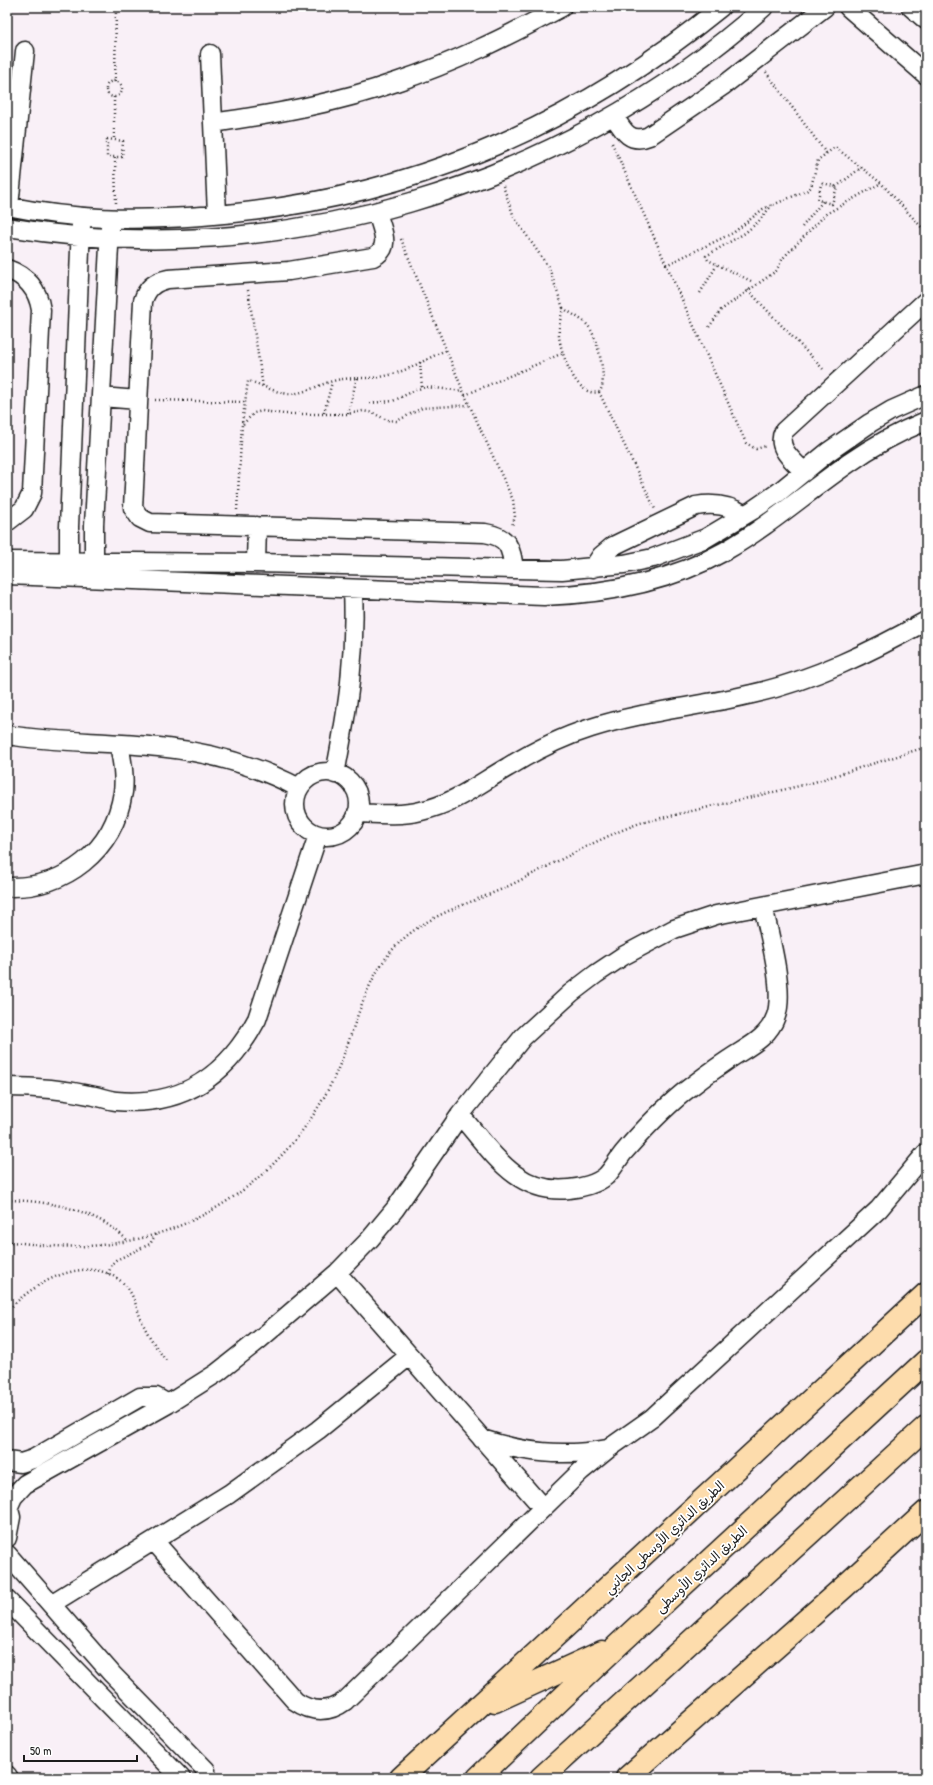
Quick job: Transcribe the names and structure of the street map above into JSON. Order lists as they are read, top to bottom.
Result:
{
  "streets": {
    "highway": ["الطريق الدائري الأوسطى الجانبي", "الطريق الدائري الأوسطى"]
  },
  "scale_bar": "50 m"
}
